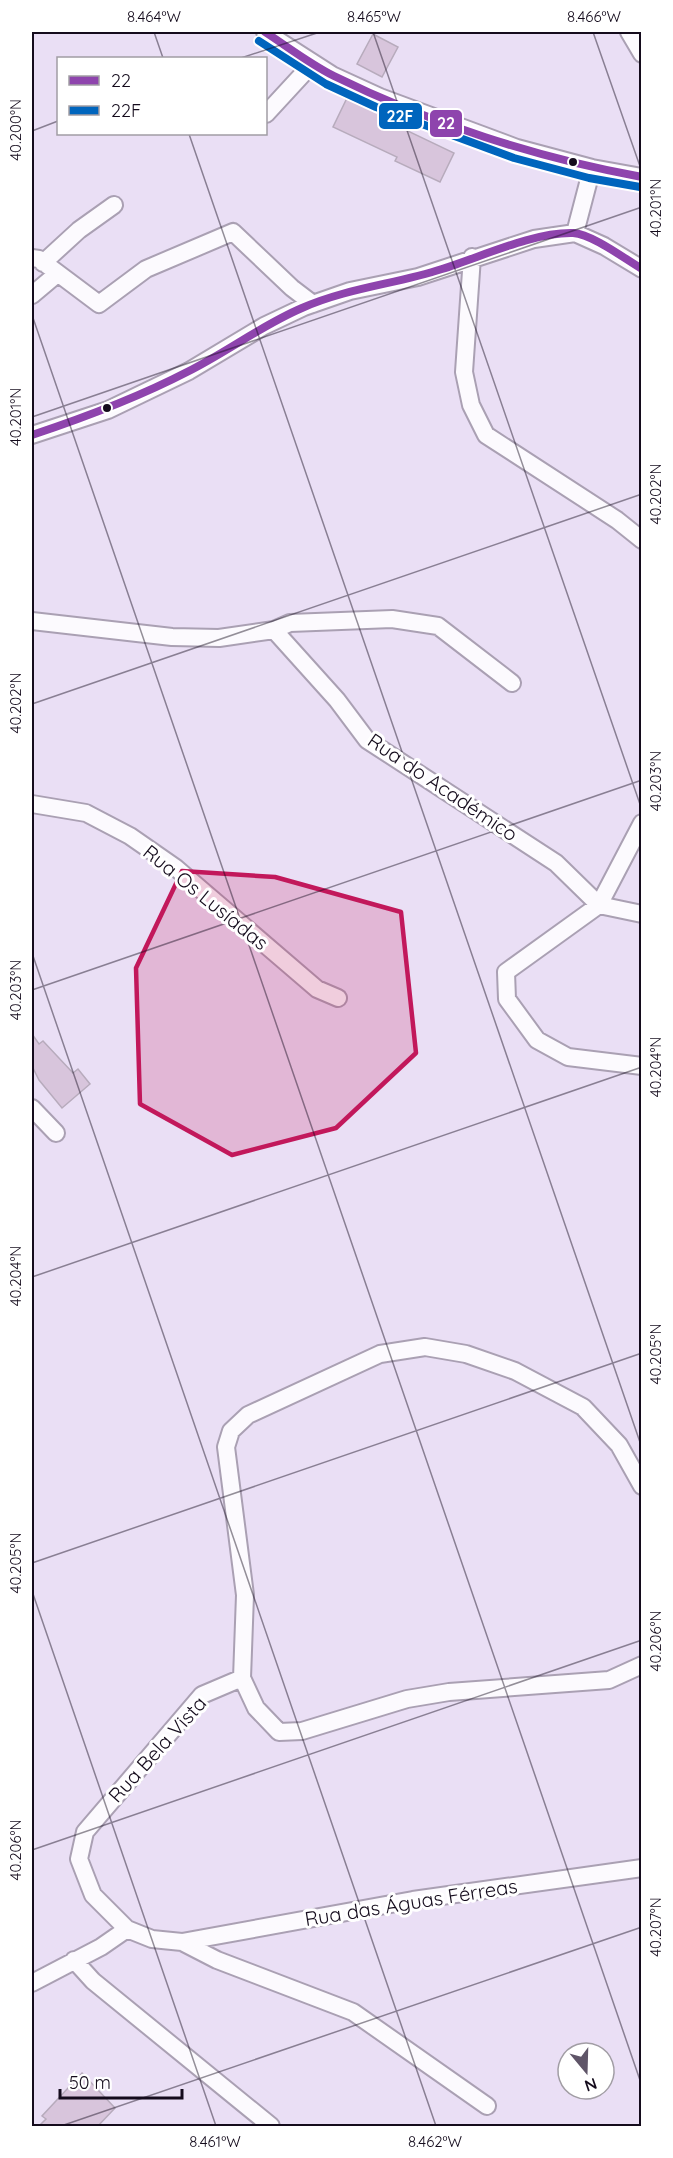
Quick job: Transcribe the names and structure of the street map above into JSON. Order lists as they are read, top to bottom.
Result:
{
  "streets": {
    "street": [
      "Rua do Académico",
      "Rua Os Lusíadas",
      "Rua Bela Vista",
      "Rua das Águas Férreas"
    ]
  },
  "crossings": [
    ["Rua Bela Vista", "Rua das Águas Férreas"]
  ],
  "lines": ["transit line 22", "transit line 22F"],
  "legend": ["22", "22F"],
  "scale_bar": "50 m",
  "north": "bottom",
  "coordinates": [
    "8.464°W",
    "8.465°W",
    "8.466°W",
    "40.200°N",
    "40.201°N",
    "40.202°N",
    "40.203°N",
    "40.204°N",
    "40.205°N",
    "40.206°N",
    "40.207°N",
    "8.461°W",
    "8.462°W"
  ]
}
